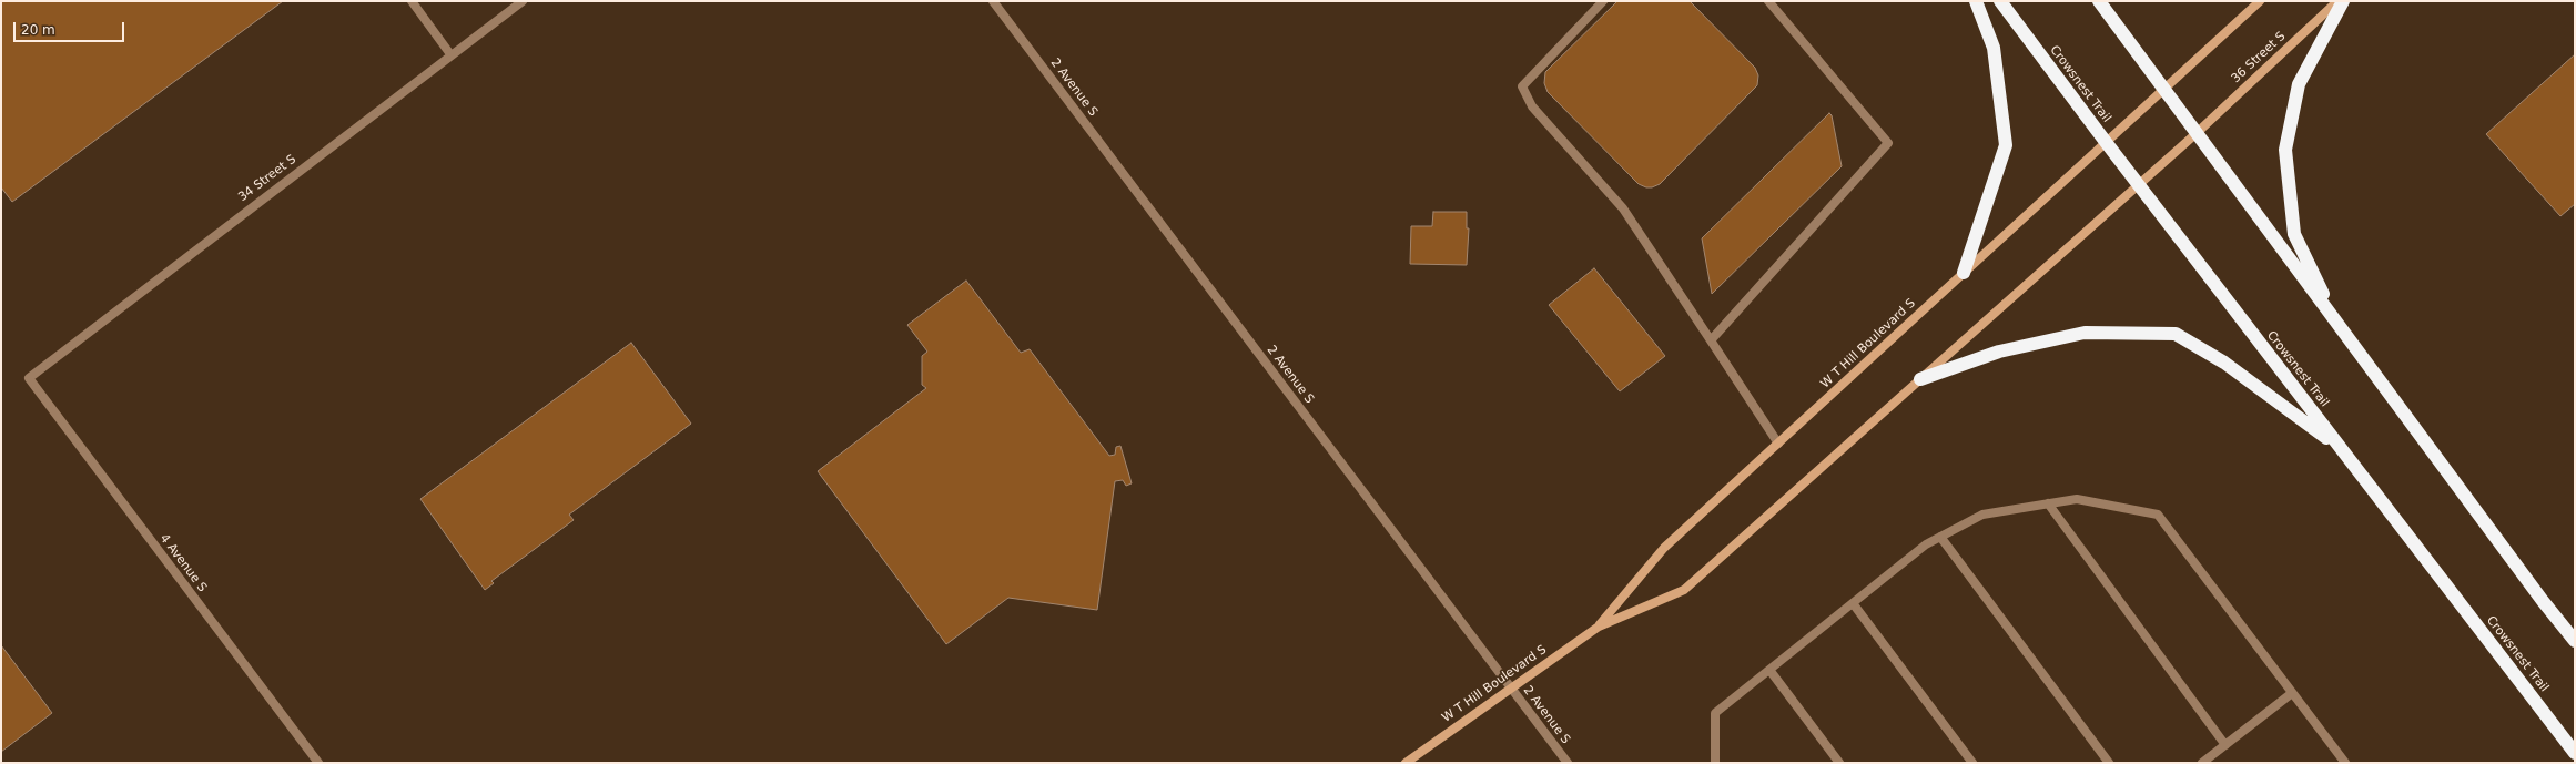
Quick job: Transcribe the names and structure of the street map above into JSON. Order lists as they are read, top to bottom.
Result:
{
  "streets": {
    "highway": ["Crowsnest Trail"],
    "street": [
      "36 Street S",
      "2 Avenue S",
      "34 Street S",
      "W T Hill Boulevard S",
      "4 Avenue S"
    ]
  },
  "crossings": [
    ["36 Street S", "Crowsnest Trail"],
    ["36 Street S", "W T Hill Boulevard S"],
    ["Crowsnest Trail", "W T Hill Boulevard S"],
    ["2 Avenue S", "W T Hill Boulevard S"],
    ["34 Street S", "4 Avenue S"]
  ],
  "scale_bar": "20 m"
}
